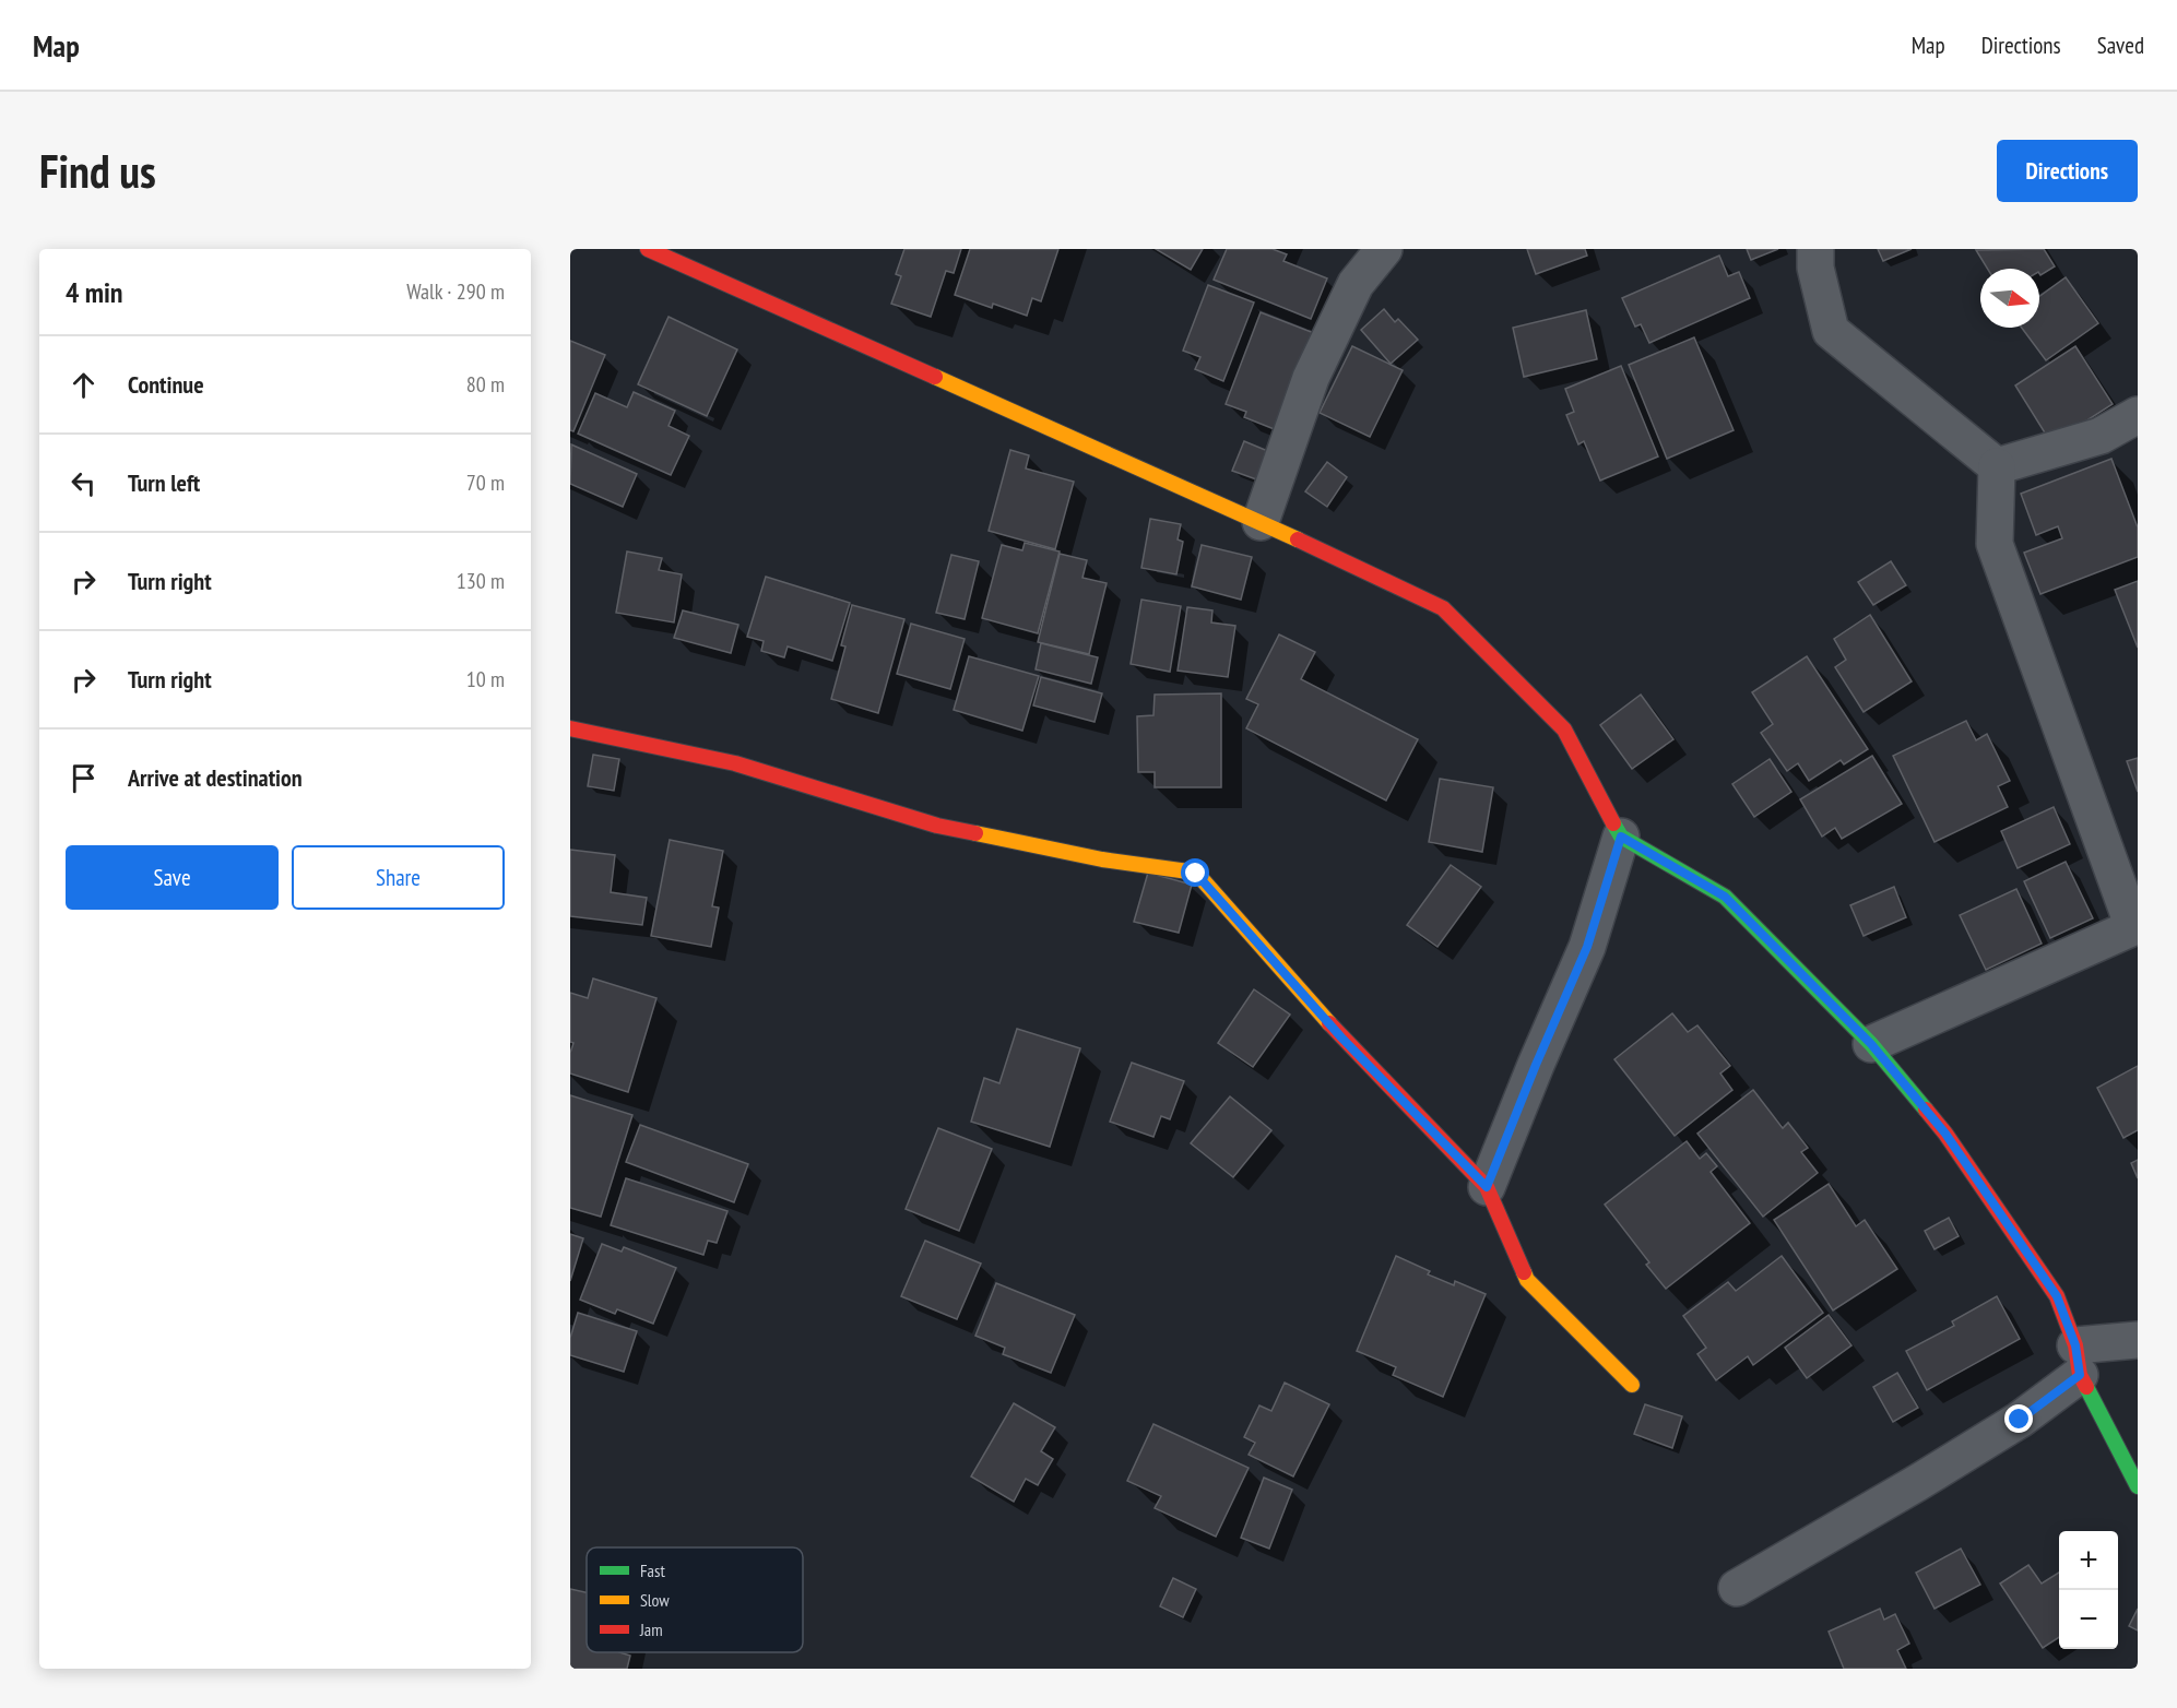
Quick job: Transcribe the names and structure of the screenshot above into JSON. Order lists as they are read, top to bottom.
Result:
{
  "legend": ["Fast", "Slow", "Jam"],
  "north": "right",
  "page": {
    "header": "Map",
    "nav": ["Map", "Directions", "Saved"],
    "buttons": [
      "Directions",
      ["Save", "Share"]
    ],
    "title": "Find us",
    "heading": ["4 min", "Walk · 290 m"],
    "list": [
      ["Continue", "80 m"],
      ["Turn left", "70 m"],
      ["Turn right", "130 m"],
      ["Turn right", "10 m"],
      "Arrive at destination"
    ],
    "map_buttons": ["+", "−"]
  }
}
